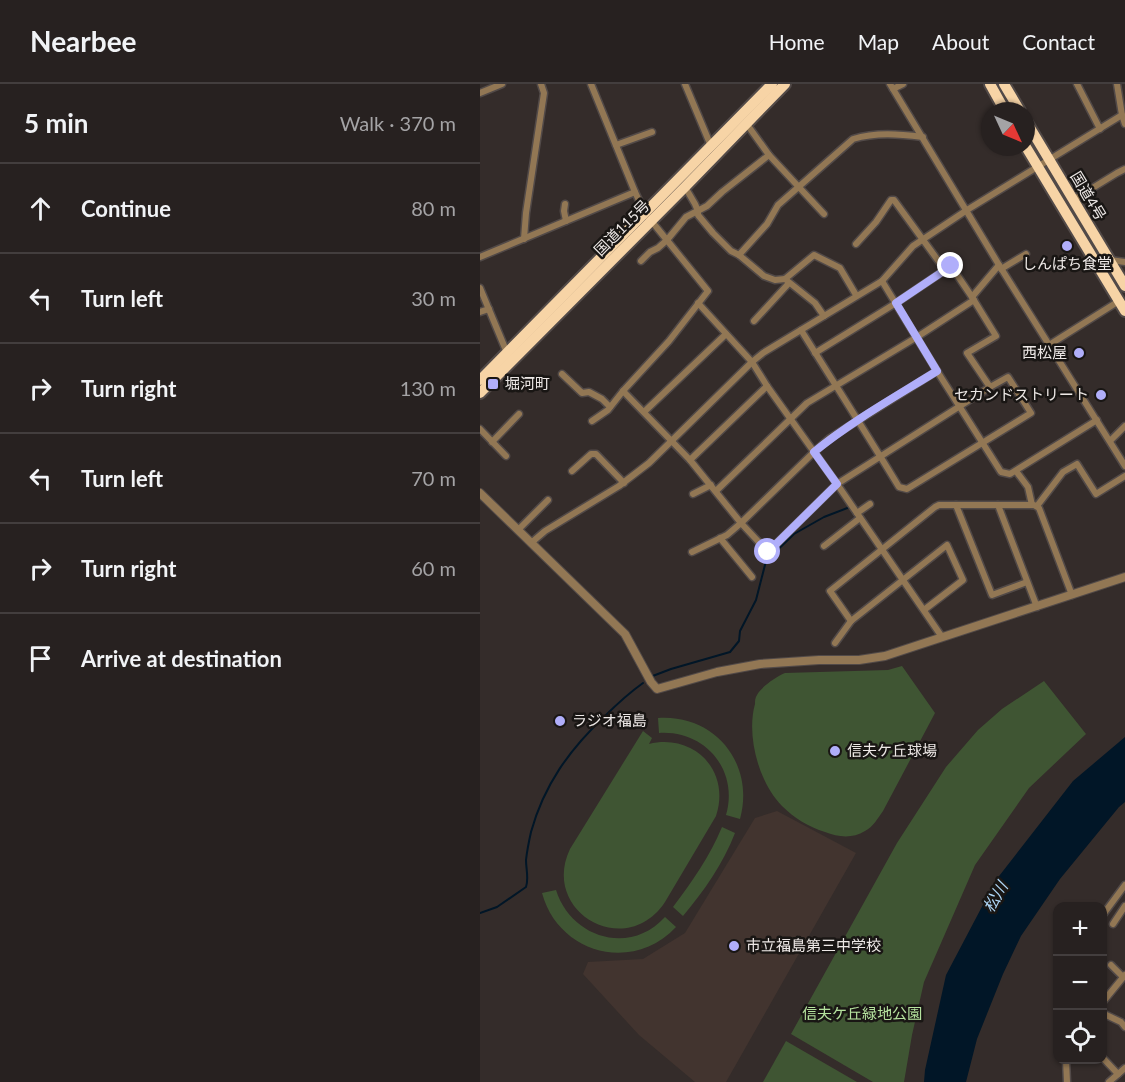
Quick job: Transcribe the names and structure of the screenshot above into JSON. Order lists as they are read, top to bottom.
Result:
{
  "streets": {
    "highway": ["国道4号", "国道115号"]
  },
  "water": ["松川"],
  "parks": ["信夫ケ丘緑地公園"],
  "places": {
    "other": [
      "しんぱち食堂",
      "西松屋",
      "セカンドストリート",
      "ラジオ福島",
      "信夫ケ丘球場",
      "市立福島第三中学校"
    ],
    "transit": ["堀河町"]
  },
  "north": "bottom right",
  "page": {
    "header": "Nearbee",
    "nav": [
      "Home",
      "Map",
      "About",
      "Contact"
    ],
    "heading": ["5 min", "Walk · 370 m"],
    "list": [
      ["Continue", "80 m"],
      ["Turn left", "30 m"],
      ["Turn right", "130 m"],
      ["Turn left", "70 m"],
      ["Turn right", "60 m"],
      "Arrive at destination"
    ],
    "map_buttons": ["+", "−"]
  }
}
